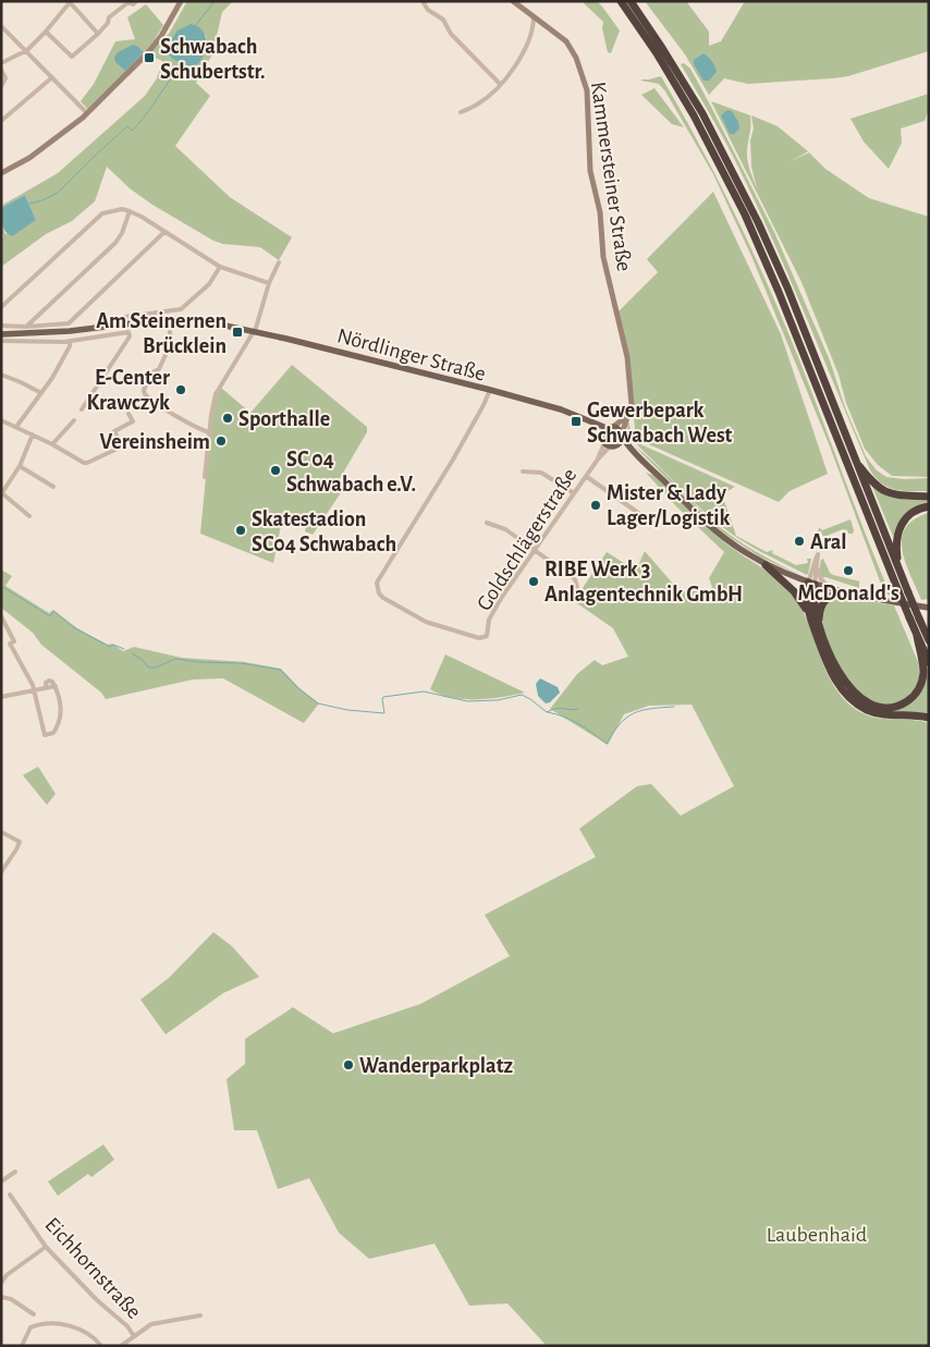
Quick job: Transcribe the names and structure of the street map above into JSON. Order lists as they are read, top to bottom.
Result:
{
  "streets": {
    "main road": ["Nördlinger Straße"],
    "street": ["Kammersteiner Straße", "Goldschlägerstraße", "Eichhornstraße"]
  },
  "crossings": [
    ["Nördlinger Straße", "Goldschlägerstraße"]
  ],
  "parks": ["Laubenhaid"],
  "places": {
    "transit": ["Schwabach Schubertstr.", "Am Steinernen Brücklein", "Gewerbepark Schwabach West"],
    "other": [
      "E-Center Krawczyk",
      "Sporthalle",
      "Vereinsheim",
      "SC 04 Schwabach e.V.",
      "Mister & Lady Lager/Logistik",
      "Skatestadion SC04 Schwabach",
      "Aral",
      "McDonald's",
      "RIBE Werk 3 Anlagentechnik GmbH",
      "Wanderparkplatz"
    ]
  }
}
